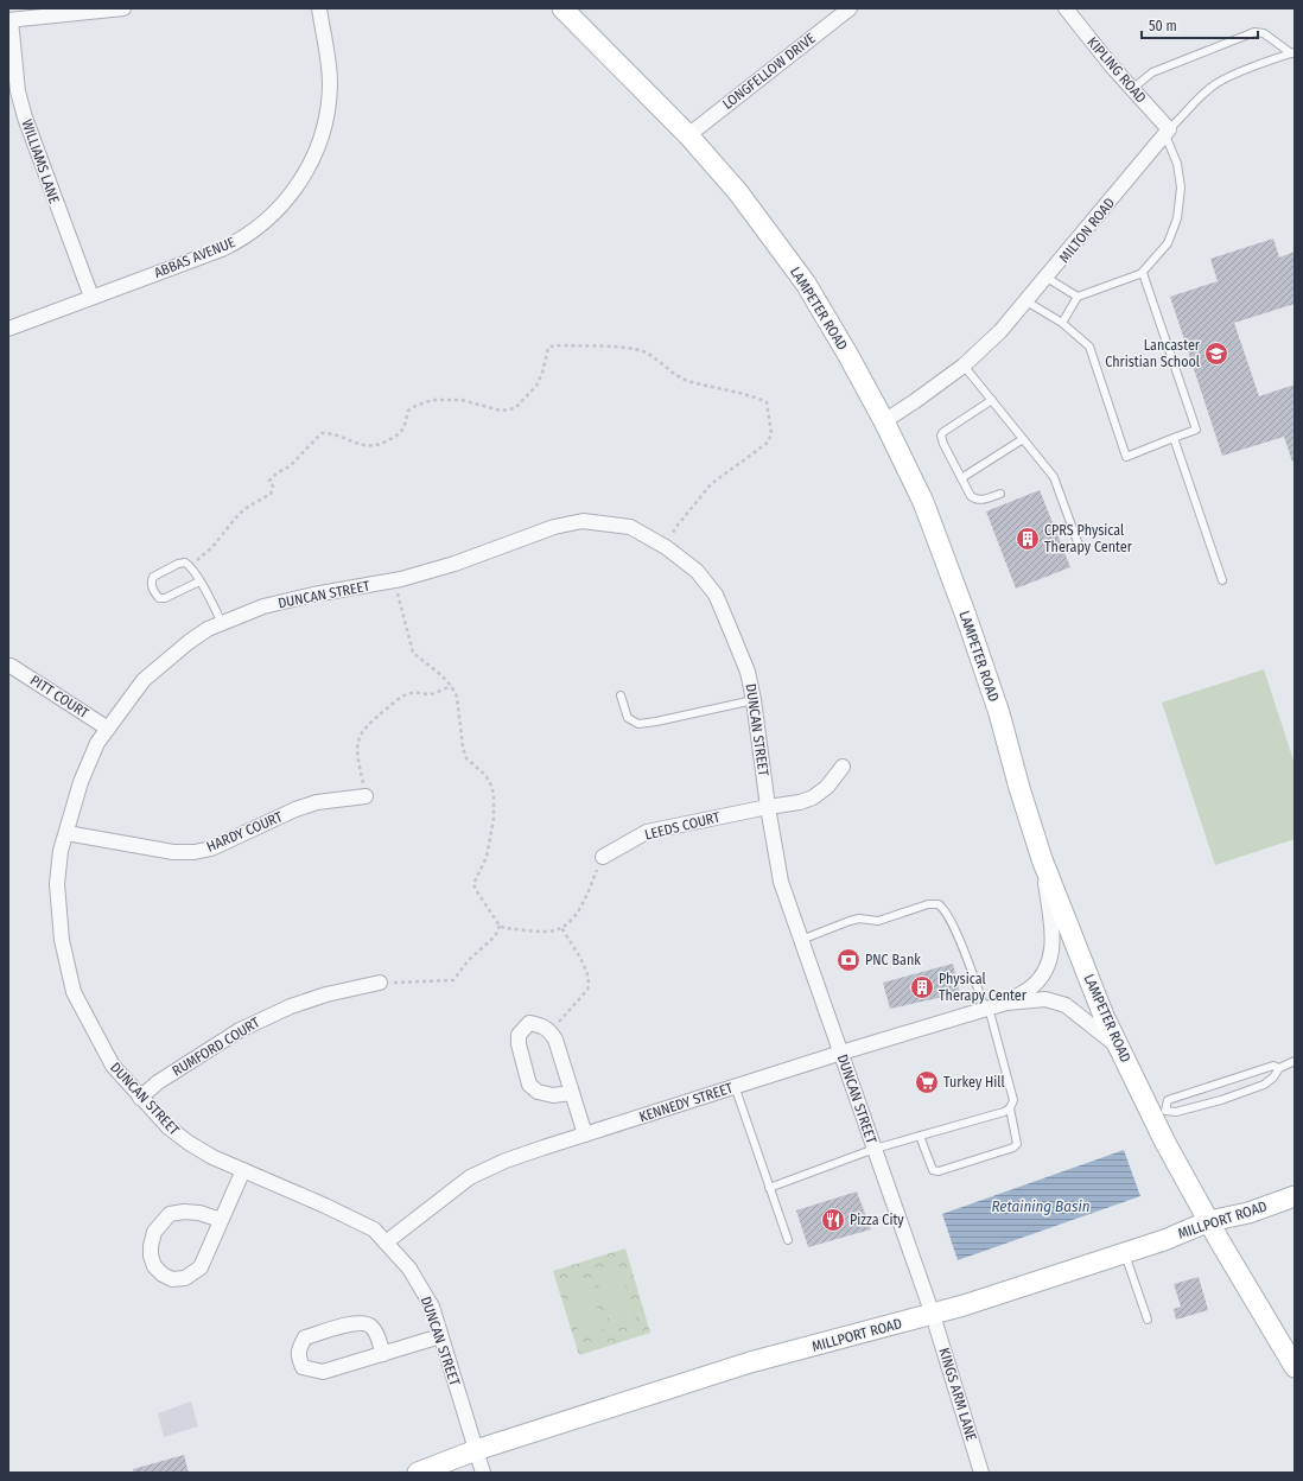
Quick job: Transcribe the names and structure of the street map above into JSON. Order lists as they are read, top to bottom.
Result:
{
  "streets": {
    "main road": ["LAMPETER ROAD", "MILLPORT ROAD"],
    "street": [
      "KIPLING ROAD",
      "LONGFELLOW DRIVE",
      "WILLIAMS LANE",
      "MILTON ROAD",
      "ABBAS AVENUE",
      "DUNCAN STREET",
      "PITT COURT",
      "LEEDS COURT",
      "HARDY COURT",
      "RUMFORD COURT",
      "KENNEDY STREET",
      "KINGS ARM LANE"
    ]
  },
  "crossings": [
    ["KIPLING ROAD", "MILTON ROAD"],
    ["LONGFELLOW DRIVE", "LAMPETER ROAD"],
    ["WILLIAMS LANE", "ABBAS AVENUE"],
    ["MILTON ROAD", "LAMPETER ROAD"],
    ["LAMPETER ROAD", "KENNEDY STREET"],
    ["LAMPETER ROAD", "MILLPORT ROAD"],
    ["DUNCAN STREET", "PITT COURT"],
    ["DUNCAN STREET", "LEEDS COURT"],
    ["DUNCAN STREET", "HARDY COURT"],
    ["DUNCAN STREET", "RUMFORD COURT"],
    ["DUNCAN STREET", "KENNEDY STREET"],
    ["DUNCAN STREET", "MILLPORT ROAD"],
    ["DUNCAN STREET", "KINGS ARM LANE"],
    ["MILLPORT ROAD", "KINGS ARM LANE"]
  ],
  "water": ["Retaining Basin"],
  "places": {
    "school or university": ["Lancaster Christian School"],
    "building": ["CPRS Physical Therapy Center", "Physical Therapy Center"],
    "bank": ["PNC Bank"],
    "supermarket": ["Turkey Hill"],
    "restaurant": ["Pizza City"]
  },
  "scale_bar": "50 m"
}
